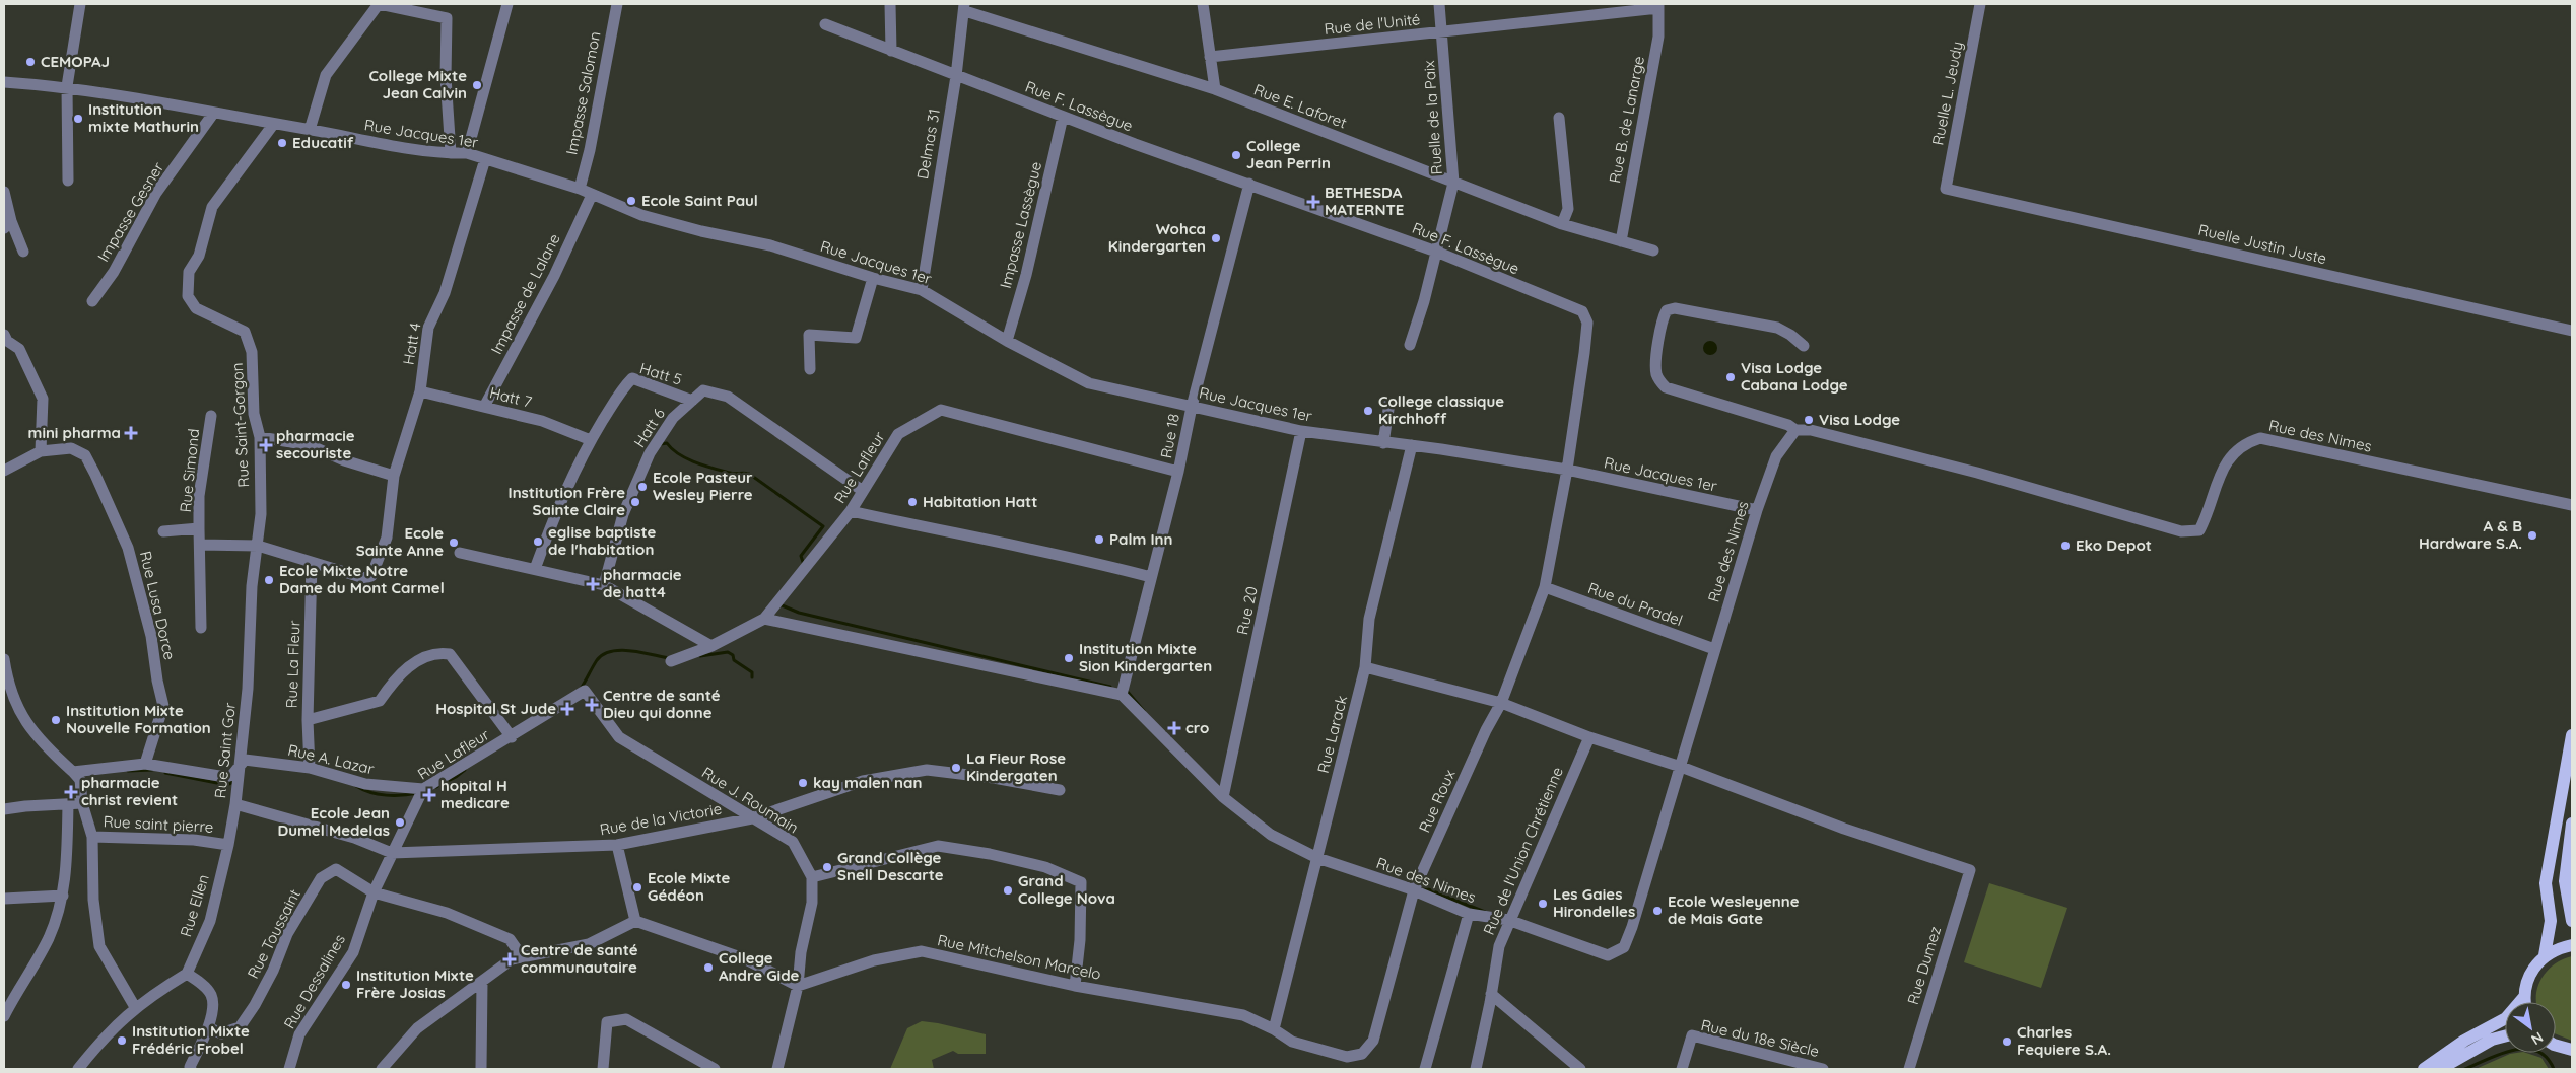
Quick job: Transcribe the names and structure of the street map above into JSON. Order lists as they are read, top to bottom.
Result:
{
  "streets": {
    "street": [
      "Rue de l'Unité",
      "Impasse Salomon",
      "Ruelle L. Jeudy",
      "Rue F. Lassègue",
      "Rue E. Laforet",
      "Ruelle de la Paix",
      "Rue B. de Lanarge",
      "Rue Jacques 1er",
      "Delmas 31",
      "Impasse Gesner",
      "Impasse Lassègue",
      "Ruelle Justin Juste",
      "Impasse de Lalane",
      "Hatt 4",
      "Hatt 5",
      "Hatt 7",
      "Rue Saint-Gorgon",
      "Hatt 6",
      "Rue 18",
      "Rue des Nimes",
      "Rue Lafleur",
      "Rue Simond",
      "Rue du Pradel",
      "Rue Lusa Dorce",
      "Rue 20",
      "Rue La Fleur",
      "Rue Larack",
      "Rue Saint Gor",
      "Rue A. Lazar",
      "Rue J. Roumain",
      "Rue Roux",
      "Rue de la Victorie",
      "Rue saint pierre",
      "Rue de l'Union Chrétienne",
      "Rue Ellen",
      "Rue Toussaint",
      "Rue Mitchelson Marcelo",
      "Rue Dumez",
      "Rue Dessalines",
      "Rue du 18e Siècle"
    ]
  },
  "crossings": [
    ["Rue de l'Unité", "Ruelle de la Paix"],
    ["Rue de l'Unité", "Rue B. de Lanarge"],
    ["Impasse Salomon", "Rue Jacques 1er"],
    ["Ruelle L. Jeudy", "Ruelle Justin Juste"],
    ["Rue F. Lassègue", "Ruelle de la Paix"],
    ["Rue F. Lassègue", "Rue Jacques 1er"],
    ["Rue F. Lassègue", "Delmas 31"],
    ["Rue F. Lassègue", "Impasse Lassègue"],
    ["Rue F. Lassègue", "Rue 18"],
    ["Rue F. Lassègue", "Rue Roux"],
    ["Rue E. Laforet", "Ruelle de la Paix"],
    ["Rue E. Laforet", "Rue B. de Lanarge"],
    ["Rue E. Laforet", "Delmas 31"],
    ["Rue Jacques 1er", "Delmas 31"],
    ["Rue Jacques 1er", "Impasse Gesner"],
    ["Rue Jacques 1er", "Impasse Lassègue"],
    ["Rue Jacques 1er", "Impasse de Lalane"],
    ["Rue Jacques 1er", "Hatt 4"],
    ["Rue Jacques 1er", "Rue Saint-Gorgon"],
    ["Rue Jacques 1er", "Rue 18"],
    ["Rue Jacques 1er", "Rue des Nimes"],
    ["Rue Jacques 1er", "Rue 20"],
    ["Rue Jacques 1er", "Rue Larack"],
    ["Rue Jacques 1er", "Rue Roux"],
    ["Impasse de Lalane", "Hatt 7"],
    ["Hatt 4", "Hatt 7"],
    ["Hatt 4", "Rue La Fleur"],
    ["Hatt 5", "Hatt 7"],
    ["Hatt 5", "Hatt 6"],
    ["Rue Saint-Gorgon", "Rue Saint Gor"],
    ["Hatt 6", "Rue Lafleur"],
    ["Rue 18", "Rue des Nimes"],
    ["Rue 18", "Rue Lafleur"],
    ["Rue des Nimes", "Rue du Pradel"],
    ["Rue des Nimes", "Rue 20"],
    ["Rue des Nimes", "Rue Larack"],
    ["Rue des Nimes", "Rue Roux"],
    ["Rue des Nimes", "Rue de l'Union Chrétienne"],
    ["Rue des Nimes", "Rue Dumez"],
    ["Rue Lafleur", "Rue A. Lazar"],
    ["Rue Lafleur", "Rue J. Roumain"],
    ["Rue Lafleur", "Rue de la Victorie"],
    ["Rue Lafleur", "Rue Dessalines"],
    ["Rue du Pradel", "Rue Roux"],
    ["Rue Lusa Dorce", "Rue A. Lazar"],
    ["Rue La Fleur", "Rue A. Lazar"],
    ["Rue Larack", "Rue Roux"],
    ["Rue Larack", "Rue Mitchelson Marcelo"],
    ["Rue Saint Gor", "Rue A. Lazar"],
    ["Rue Saint Gor", "Rue de la Victorie"],
    ["Rue Saint Gor", "Rue saint pierre"],
    ["Rue Saint Gor", "Rue Ellen"],
    ["Rue A. Lazar", "Rue saint pierre"],
    ["Rue J. Roumain", "Rue de la Victorie"],
    ["Rue J. Roumain", "Rue Mitchelson Marcelo"],
    ["Rue Roux", "Rue Mitchelson Marcelo"],
    ["Rue de la Victorie", "Rue Dessalines"],
    ["Rue saint pierre", "Rue Ellen"],
    ["Rue Toussaint", "Rue Dessalines"]
  ],
  "places": {
    "other": [
      "CEMOPAJ",
      "College Mixte Jean Calvin",
      "Institution mixte Mathurin",
      "Educatif",
      "College Jean Perrin",
      "Ecole Saint Paul",
      "Wohca Kindergarten",
      "Visa Lodge Cabana Lodge",
      "College classique Kirchhoff",
      "Visa Lodge",
      "Ecole Pasteur Wesley Pierre",
      "Institution Frère Sainte Claire",
      "Habitation Hatt",
      "A & B Hardware S.A.",
      "Palm Inn",
      "eglise baptiste de l'habitation",
      "Ecole Sainte Anne",
      "Eko Depot",
      "Ecole Mixte Notre Dame du Mont Carmel",
      "Institution Mixte Sion Kindergarten",
      "Institution Mixte Nouvelle Formation",
      "La Fieur Rose Kindergaten",
      "kay malen nan",
      "Ecole Jean Dumel Medelas",
      "Grand Collège Snell Descarte",
      "Ecole Mixte Gédéon",
      "Grand College Nova",
      "Les Gaies Hirondelles",
      "Ecole Wesleyenne de Mais Gate",
      "College Andre Gide",
      "Institution Mixte Frère Josias",
      "Institution Mixte Frédéric Frobel",
      "Charles Fequiere S.A."
    ],
    "health": [
      "BETHESDA MATERNTE",
      "mini pharma",
      "pharmacie secouriste",
      "pharmacie de hatt4",
      "Centre de santé Dieu qui donne",
      "Hospital St Jude",
      "cro",
      "pharmacie christ revient",
      "hopital H medicare",
      "Centre de santé communautaire"
    ]
  },
  "north": "bottom right"
}
